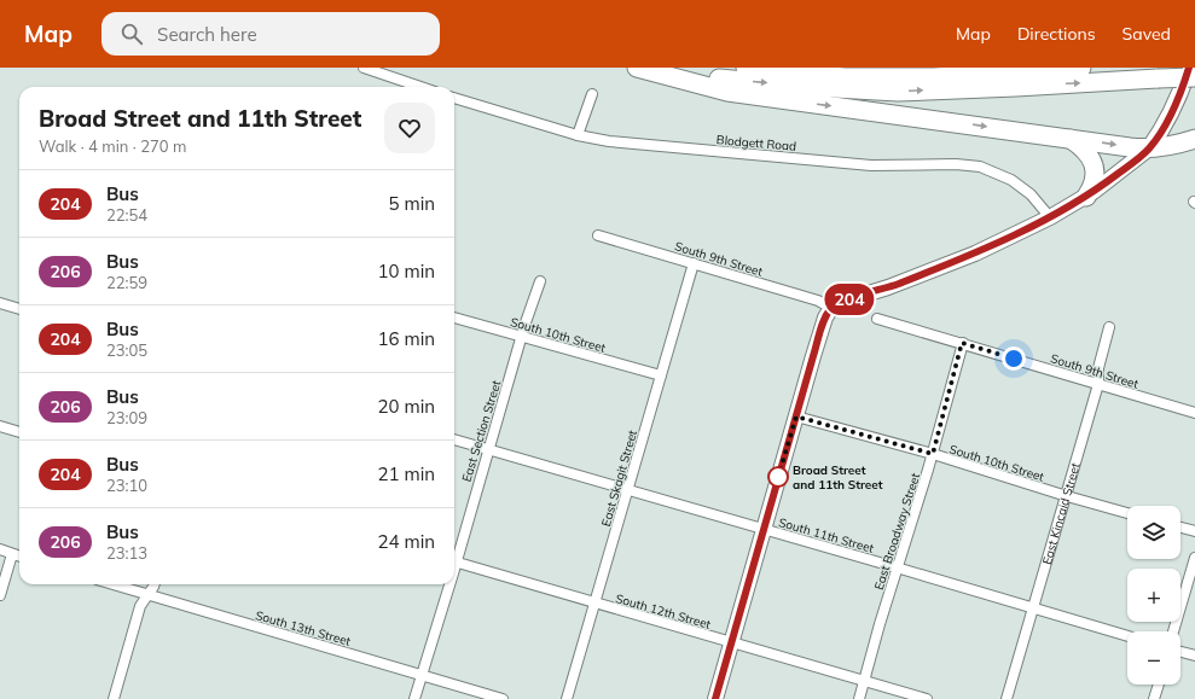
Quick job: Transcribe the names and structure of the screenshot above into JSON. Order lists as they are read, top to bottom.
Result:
{
  "streets": {
    "street": [
      "Blodgett Road",
      "South 9th Street",
      "South 10th Street",
      "East Section Street",
      "East Skagit Street",
      "East Kincaid Street",
      "East Broadway Street",
      "South 11th Street",
      "South 12th Street",
      "South 13th Street"
    ]
  },
  "crossings": [
    ["South 9th Street", "East Skagit Street"],
    ["South 9th Street", "East Kincaid Street"],
    ["South 9th Street", "East Broadway Street"],
    ["South 10th Street", "East Section Street"],
    ["South 10th Street", "East Skagit Street"],
    ["South 10th Street", "East Kincaid Street"],
    ["South 10th Street", "East Broadway Street"],
    ["East Section Street", "South 11th Street"],
    ["East Section Street", "South 13th Street"],
    ["East Skagit Street", "South 11th Street"],
    ["East Skagit Street", "South 12th Street"],
    ["East Kincaid Street", "South 11th Street"],
    ["East Broadway Street", "South 11th Street"],
    ["East Broadway Street", "South 12th Street"]
  ],
  "places": ["Broad Street and 11th Street"],
  "lines": ["bus line 204"],
  "page": {
    "header": "Map",
    "search": "Search here",
    "nav": ["Map", "Directions", "Saved"],
    "on_map": "204",
    "heading": ["Broad Street and 11th Street", "Walk · 4 min · 270 m"],
    "list": [
      {
        "mark": "204",
        "name": "Bus",
        "note": "22:54",
        "value": "5 min"
      },
      {
        "mark": "206",
        "name": "Bus",
        "note": "22:59",
        "value": "10 min"
      },
      {
        "mark": "204",
        "name": "Bus",
        "note": "23:05",
        "value": "16 min"
      },
      {
        "mark": "206",
        "name": "Bus",
        "note": "23:09",
        "value": "20 min"
      },
      {
        "mark": "204",
        "name": "Bus",
        "note": "23:10",
        "value": "21 min"
      },
      {
        "mark": "206",
        "name": "Bus",
        "note": "23:13",
        "value": "24 min"
      }
    ],
    "map_buttons": ["+", "−"]
  }
}
